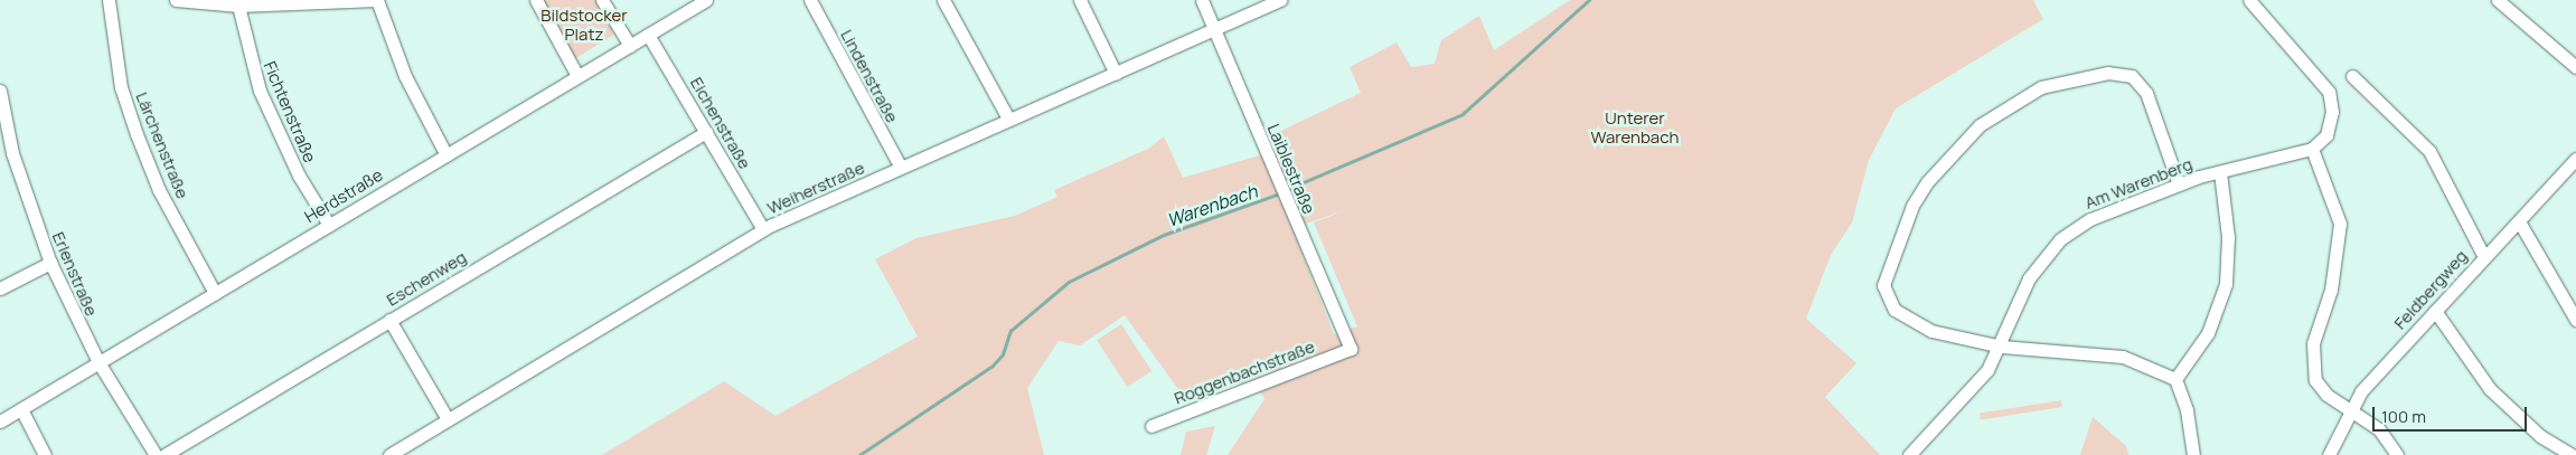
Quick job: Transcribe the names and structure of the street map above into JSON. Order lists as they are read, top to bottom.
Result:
{
  "streets": {
    "street": [
      "Lindenstraße",
      "Fichtenstraße",
      "Eichenstraße",
      "Lärchenstraße",
      "Laiblestraße",
      "Am Warenberg",
      "Weiherstraße",
      "Herdstraße",
      "Erlenstraße",
      "Eschenweg",
      "Feldbergweg",
      "Roggenbachstraße"
    ]
  },
  "crossings": [
    ["Lindenstraße", "Weiherstraße"],
    ["Fichtenstraße", "Herdstraße"],
    ["Eichenstraße", "Weiherstraße"],
    ["Eichenstraße", "Herdstraße"],
    ["Eichenstraße", "Eschenweg"],
    ["Lärchenstraße", "Herdstraße"],
    ["Laiblestraße", "Weiherstraße"],
    ["Laiblestraße", "Roggenbachstraße"],
    ["Herdstraße", "Erlenstraße"]
  ],
  "water": ["Warenbach"],
  "parks": ["Bildstocker Platz", "Unterer Warenbach"],
  "scale_bar": "100 m"
}
